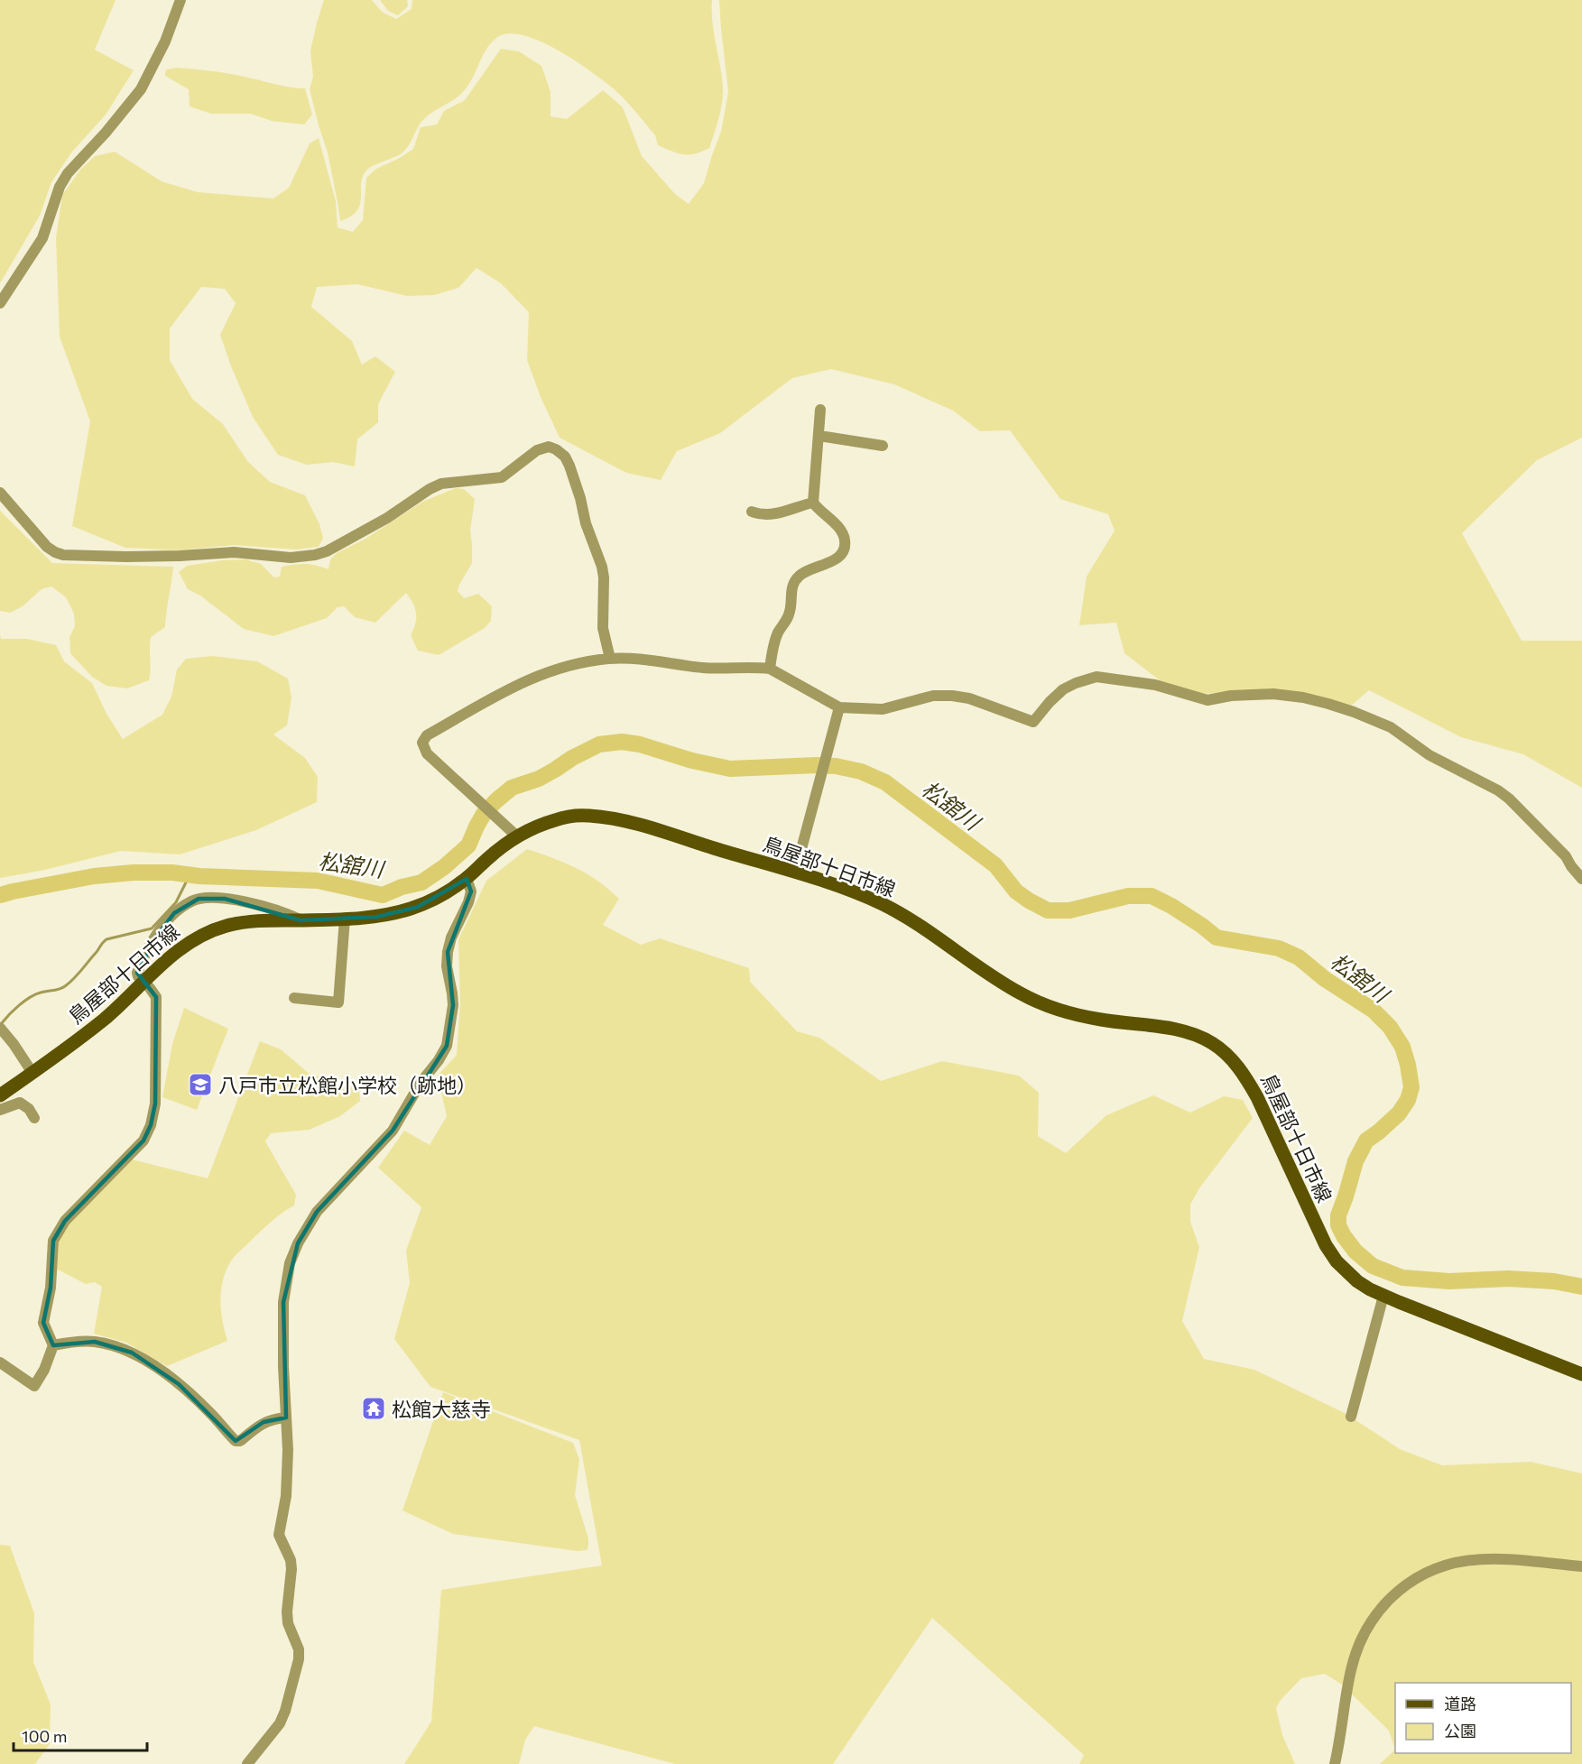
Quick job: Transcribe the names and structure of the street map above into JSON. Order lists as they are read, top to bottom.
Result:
{
  "streets": {
    "main road": ["鳥屋部十日市線"]
  },
  "water": ["松舘川"],
  "places": {
    "school or university": ["八戸市立松館小学校（跡地）"],
    "temple": ["松館大慈寺"]
  },
  "legend": ["道路", "公園"],
  "scale_bar": "100 m"
}
